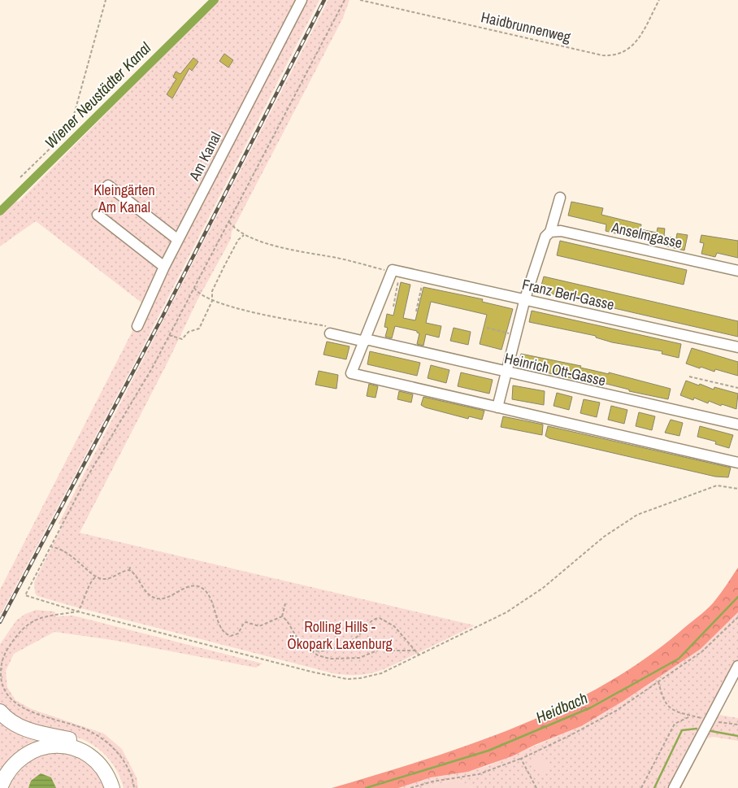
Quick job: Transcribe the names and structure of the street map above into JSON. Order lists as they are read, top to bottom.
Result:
{
  "streets": {
    "street": [
      "Am Kanal",
      "Anselmgasse",
      "Franz Berl-Gasse",
      "Heinrich Ott-Gasse"
    ],
    "path": ["Haidbrunnenweg"]
  },
  "water": ["Wiener Neustädter Kanal", "Heidbach"],
  "parks": ["Kleingärten Am Kanal", "Rolling Hills - Ökopark Laxenburg"]
}
